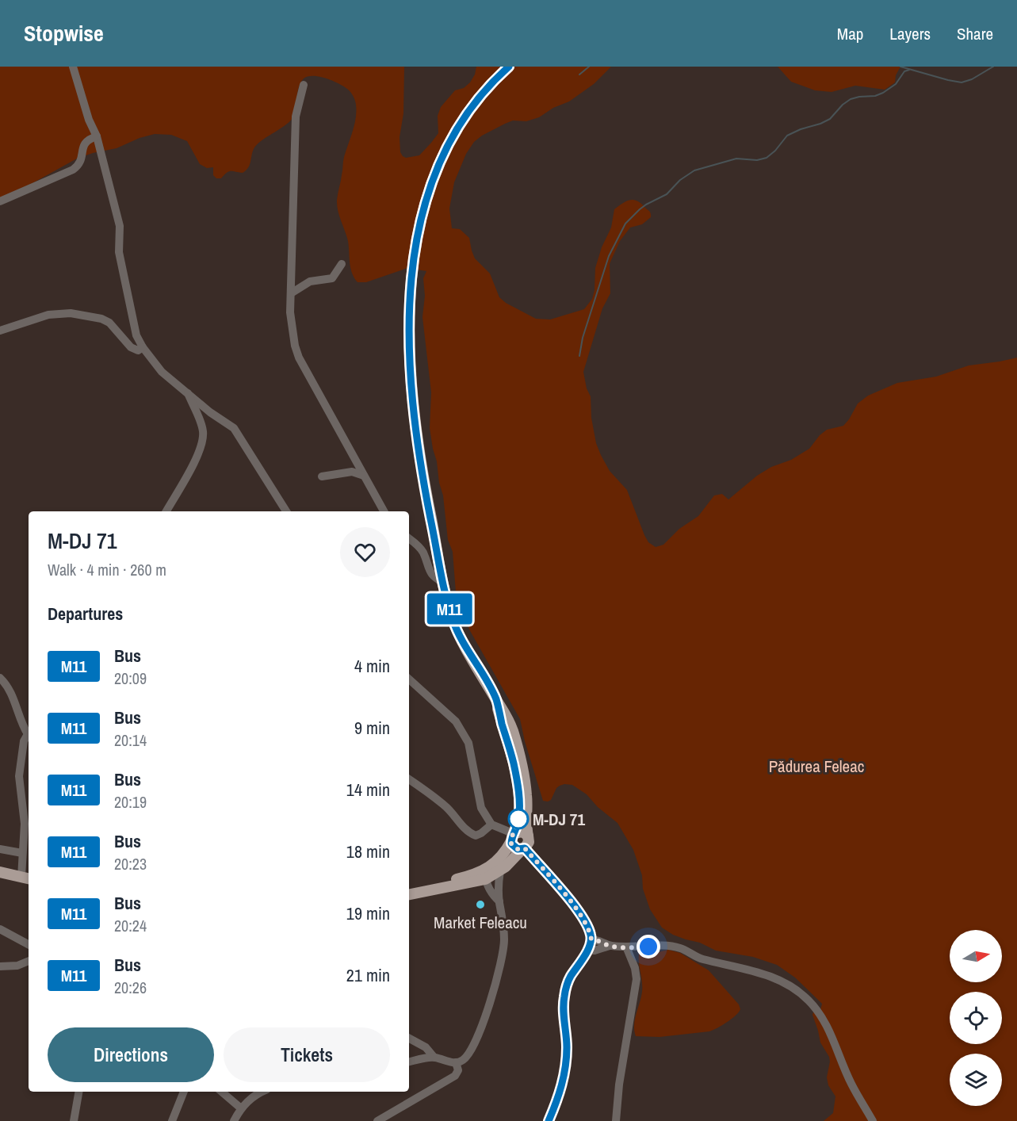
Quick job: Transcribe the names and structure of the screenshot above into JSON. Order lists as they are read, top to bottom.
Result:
{
  "parks": ["Pădurea Feleac"],
  "places": ["M-DJ 71", "Market Feleacu"],
  "lines": ["bus line M11"],
  "north": "right",
  "page": {
    "header": "Stopwise",
    "nav": ["Map", "Layers", "Share"],
    "on_map": "M11",
    "heading": [
      ["M-DJ 71", "Walk · 4 min · 260 m"],
      "Departures"
    ],
    "list": [
      {
        "mark": "M11",
        "name": "Bus",
        "note": "20:09",
        "value": "4 min"
      },
      {
        "mark": "M11",
        "name": "Bus",
        "note": "20:14",
        "value": "9 min"
      },
      {
        "mark": "M11",
        "name": "Bus",
        "note": "20:19",
        "value": "14 min"
      },
      {
        "mark": "M11",
        "name": "Bus",
        "note": "20:23",
        "value": "18 min"
      },
      {
        "mark": "M11",
        "name": "Bus",
        "note": "20:24",
        "value": "19 min"
      },
      {
        "mark": "M11",
        "name": "Bus",
        "note": "20:26",
        "value": "21 min"
      }
    ],
    "buttons": ["Directions", "Tickets"]
  }
}
